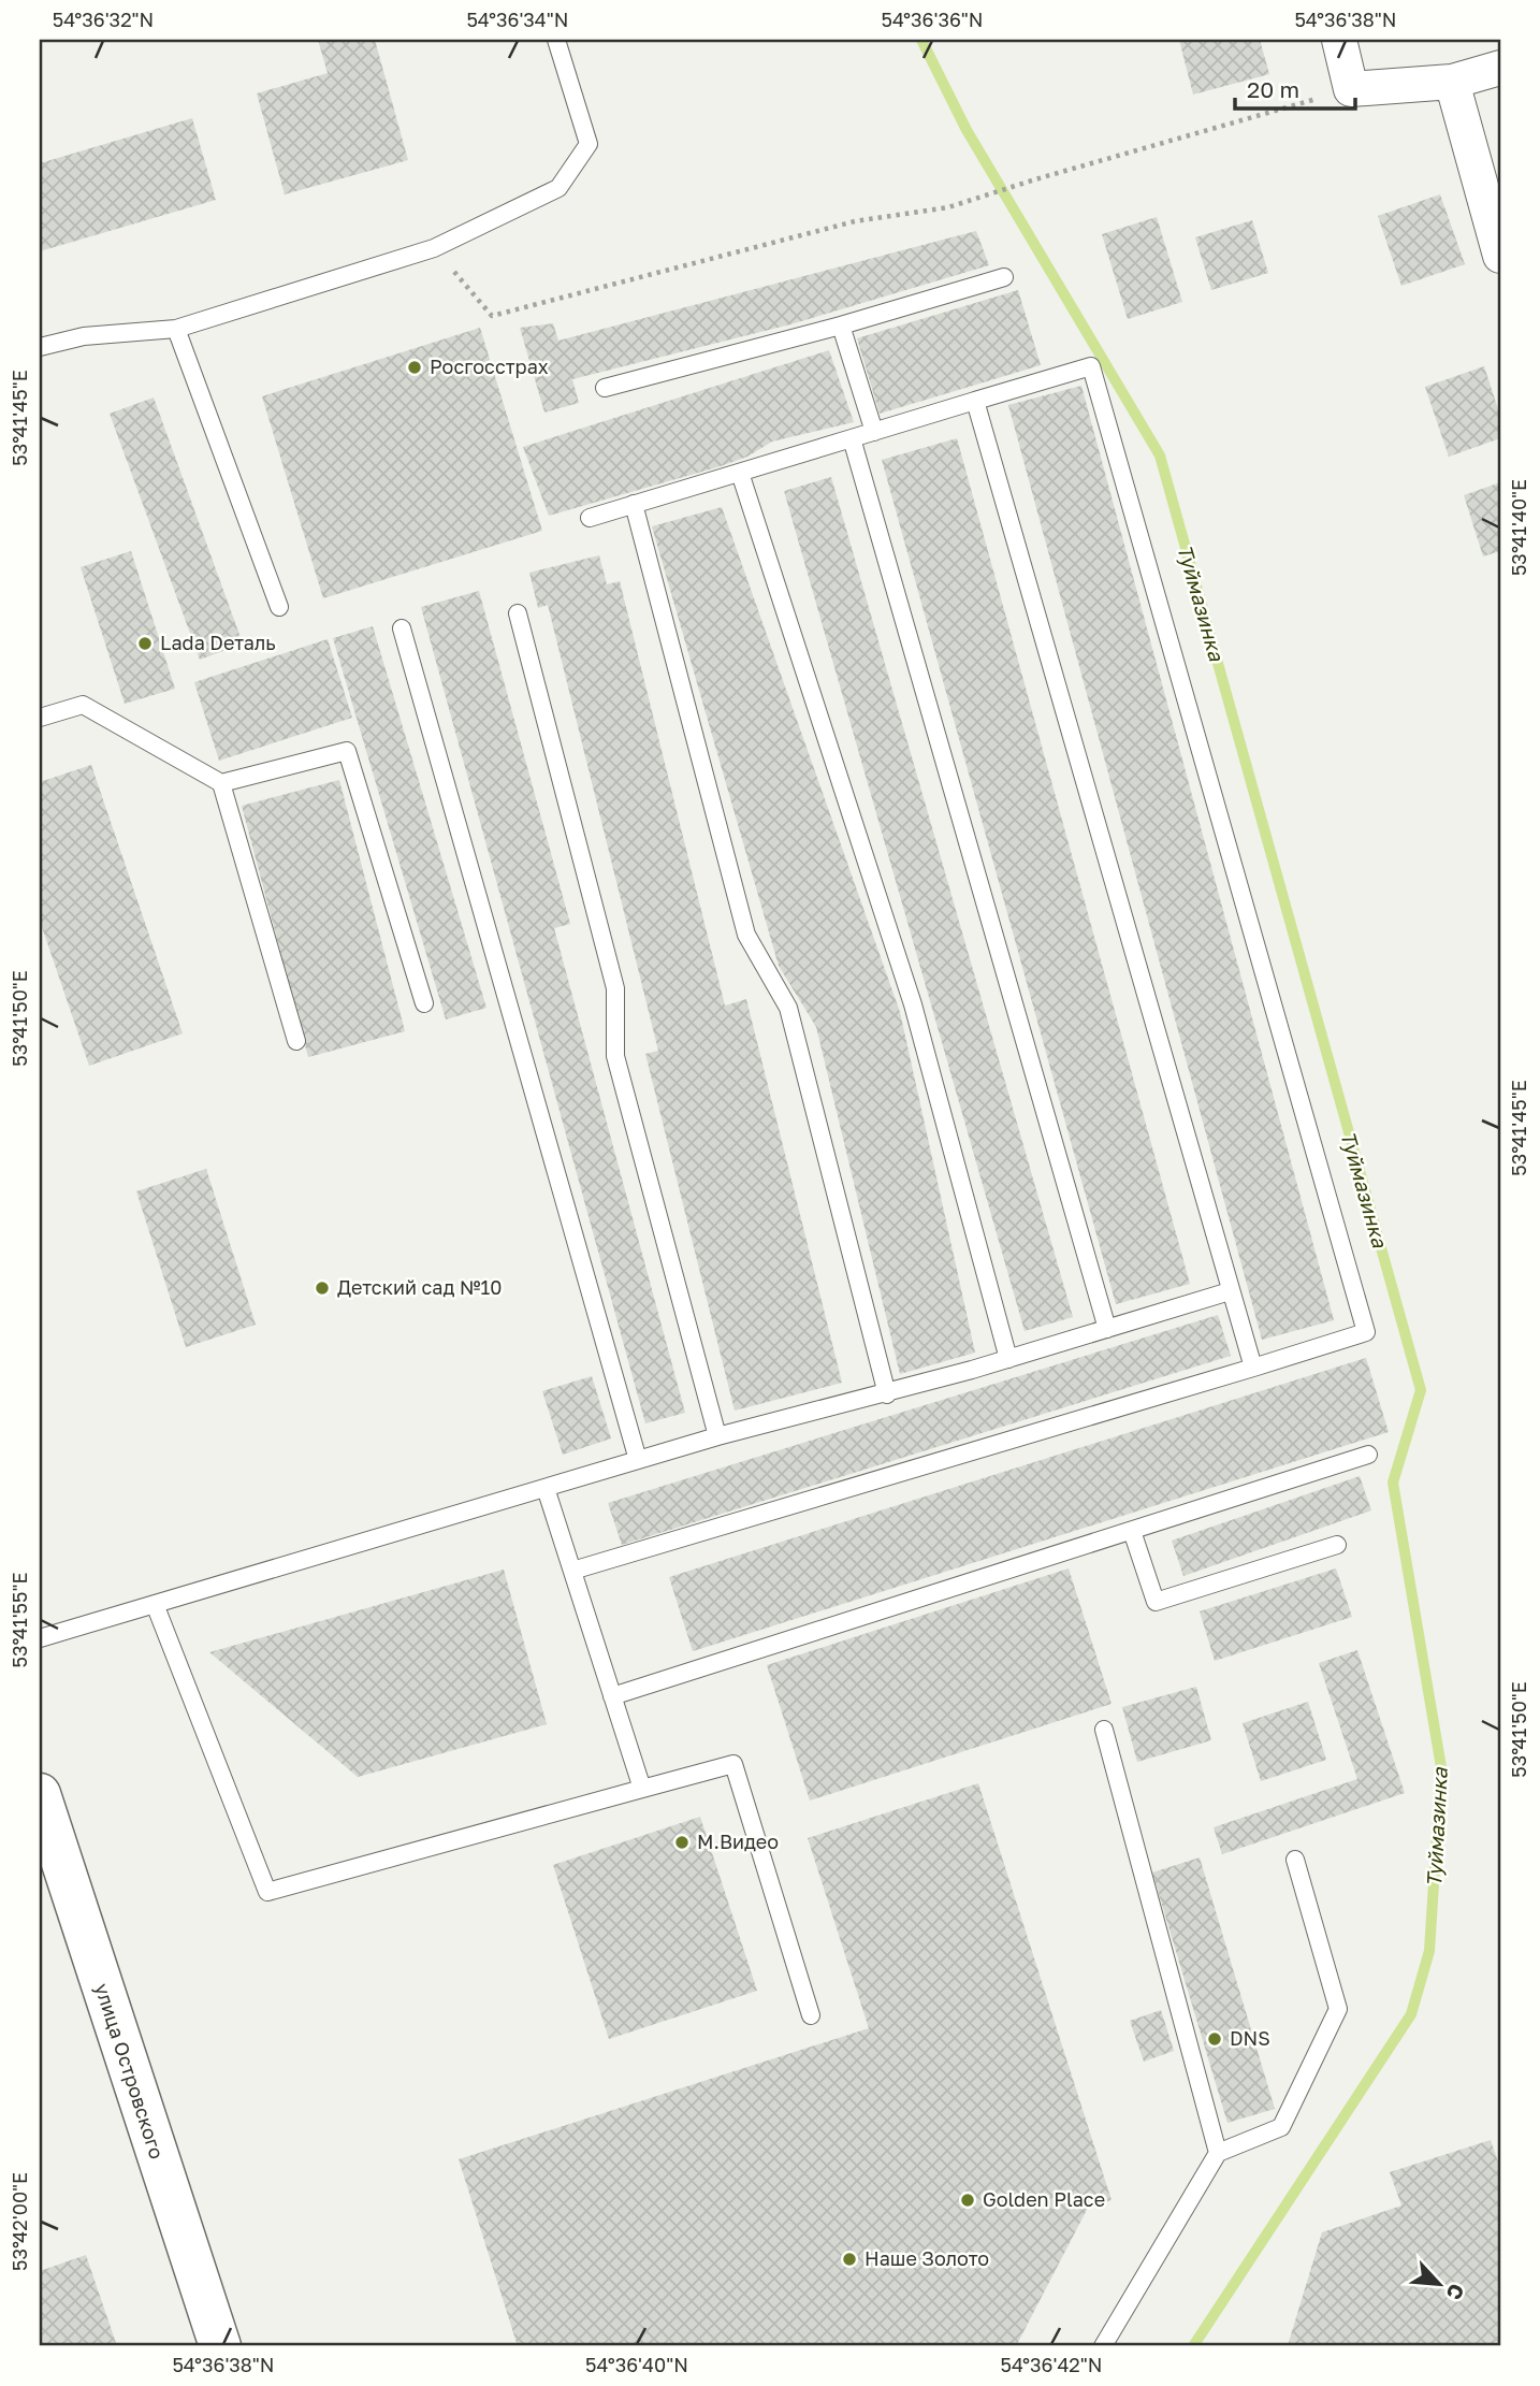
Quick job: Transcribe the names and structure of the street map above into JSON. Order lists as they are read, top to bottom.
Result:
{
  "streets": {
    "main road": ["улица Островского"]
  },
  "water": ["Туймазинка"],
  "places": [
    "Росгосстрах",
    "Lada Dеталь",
    "Детский сад №10",
    "М.Видео",
    "DNS",
    "Golden Place",
    "Наше Золото"
  ],
  "scale_bar": "20 m",
  "north": "bottom right",
  "coordinates": [
    "54°36'32\"N",
    "54°36'34\"N",
    "54°36'36\"N",
    "54°36'38\"N",
    "53°41'45\"E",
    "53°41'40\"E",
    "53°41'50\"E",
    "53°41'55\"E",
    "53°42'00\"E",
    "54°36'40\"N",
    "54°36'42\"N"
  ]
}
